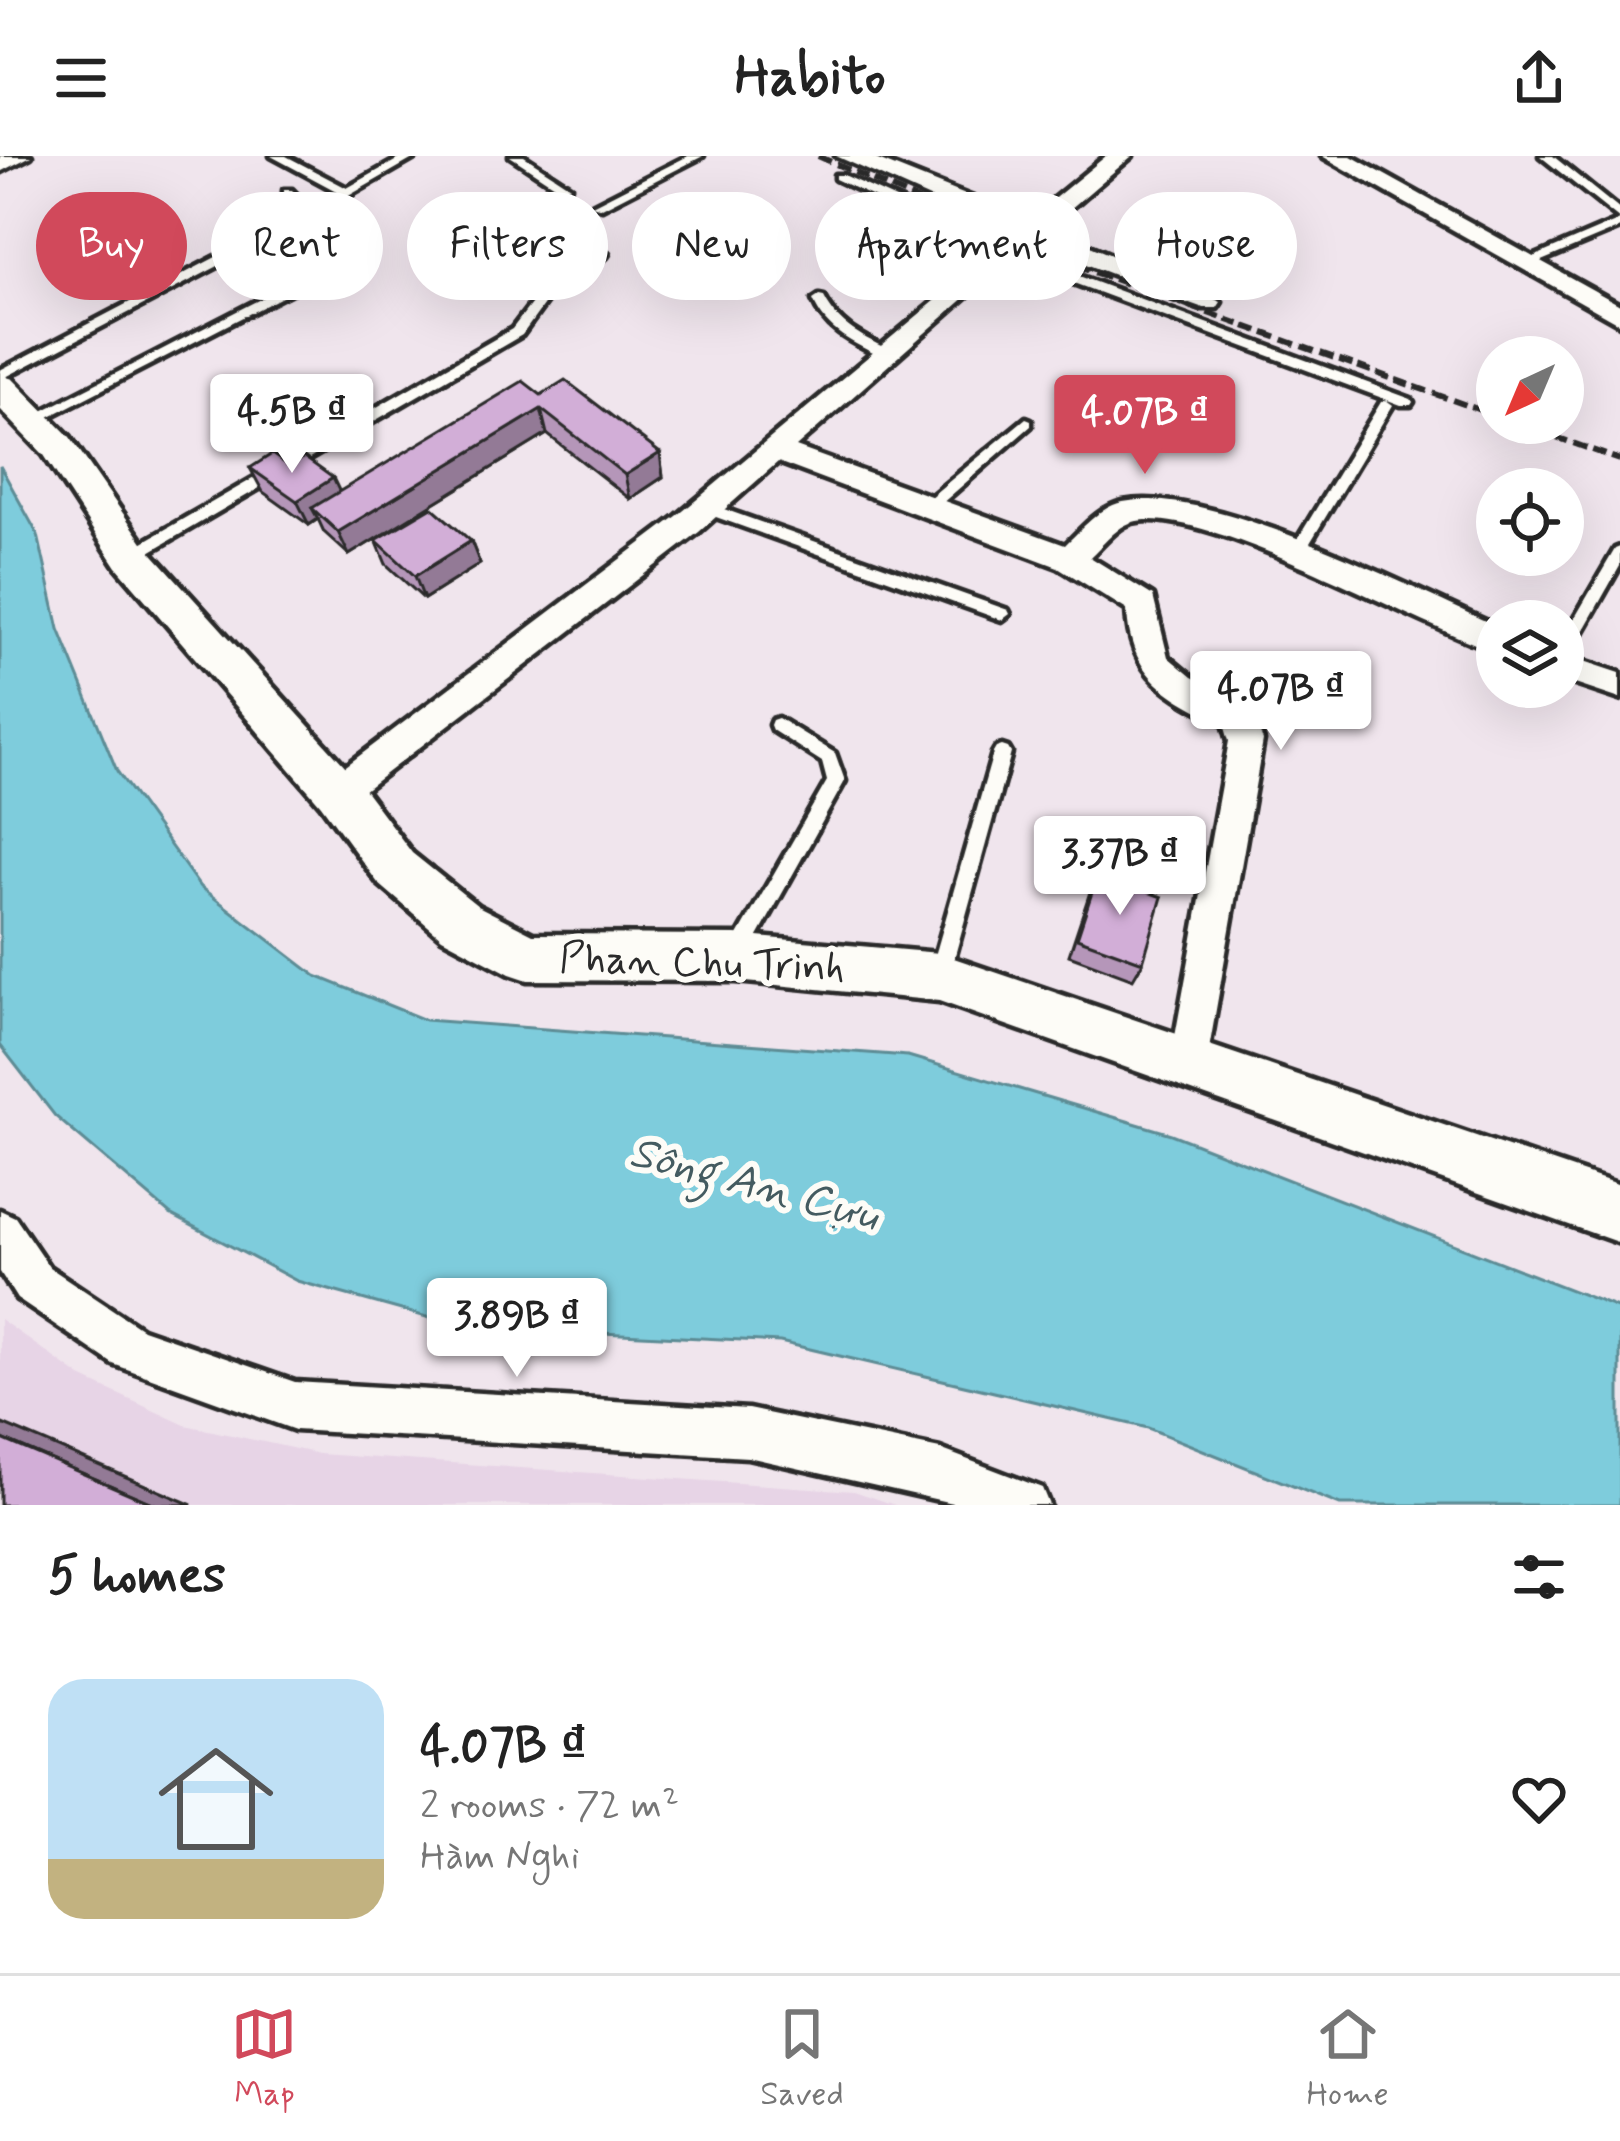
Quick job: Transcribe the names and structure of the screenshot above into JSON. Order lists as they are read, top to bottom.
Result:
{
  "streets": {
    "street": ["Phan Chu Trinh"]
  },
  "water": ["Sông An Cựu"],
  "north": "bottom left",
  "page": {
    "header": "Habito",
    "chip": [
      "Buy",
      "Rent",
      "Filters",
      "New",
      "Apartment",
      "House"
    ],
    "price": [
      "4.5B ₫",
      "4.07B ₫",
      "4.07B ₫",
      "3.37B ₫",
      "3.89B ₫"
    ],
    "heading": "5 homes",
    "list": [
      {
        "name": "4.07B ₫",
        "note": "2 rooms · 72 m² · Hàm Nghi"
      }
    ],
    "tabs": ["Map", "Saved", "Home"]
  }
}
